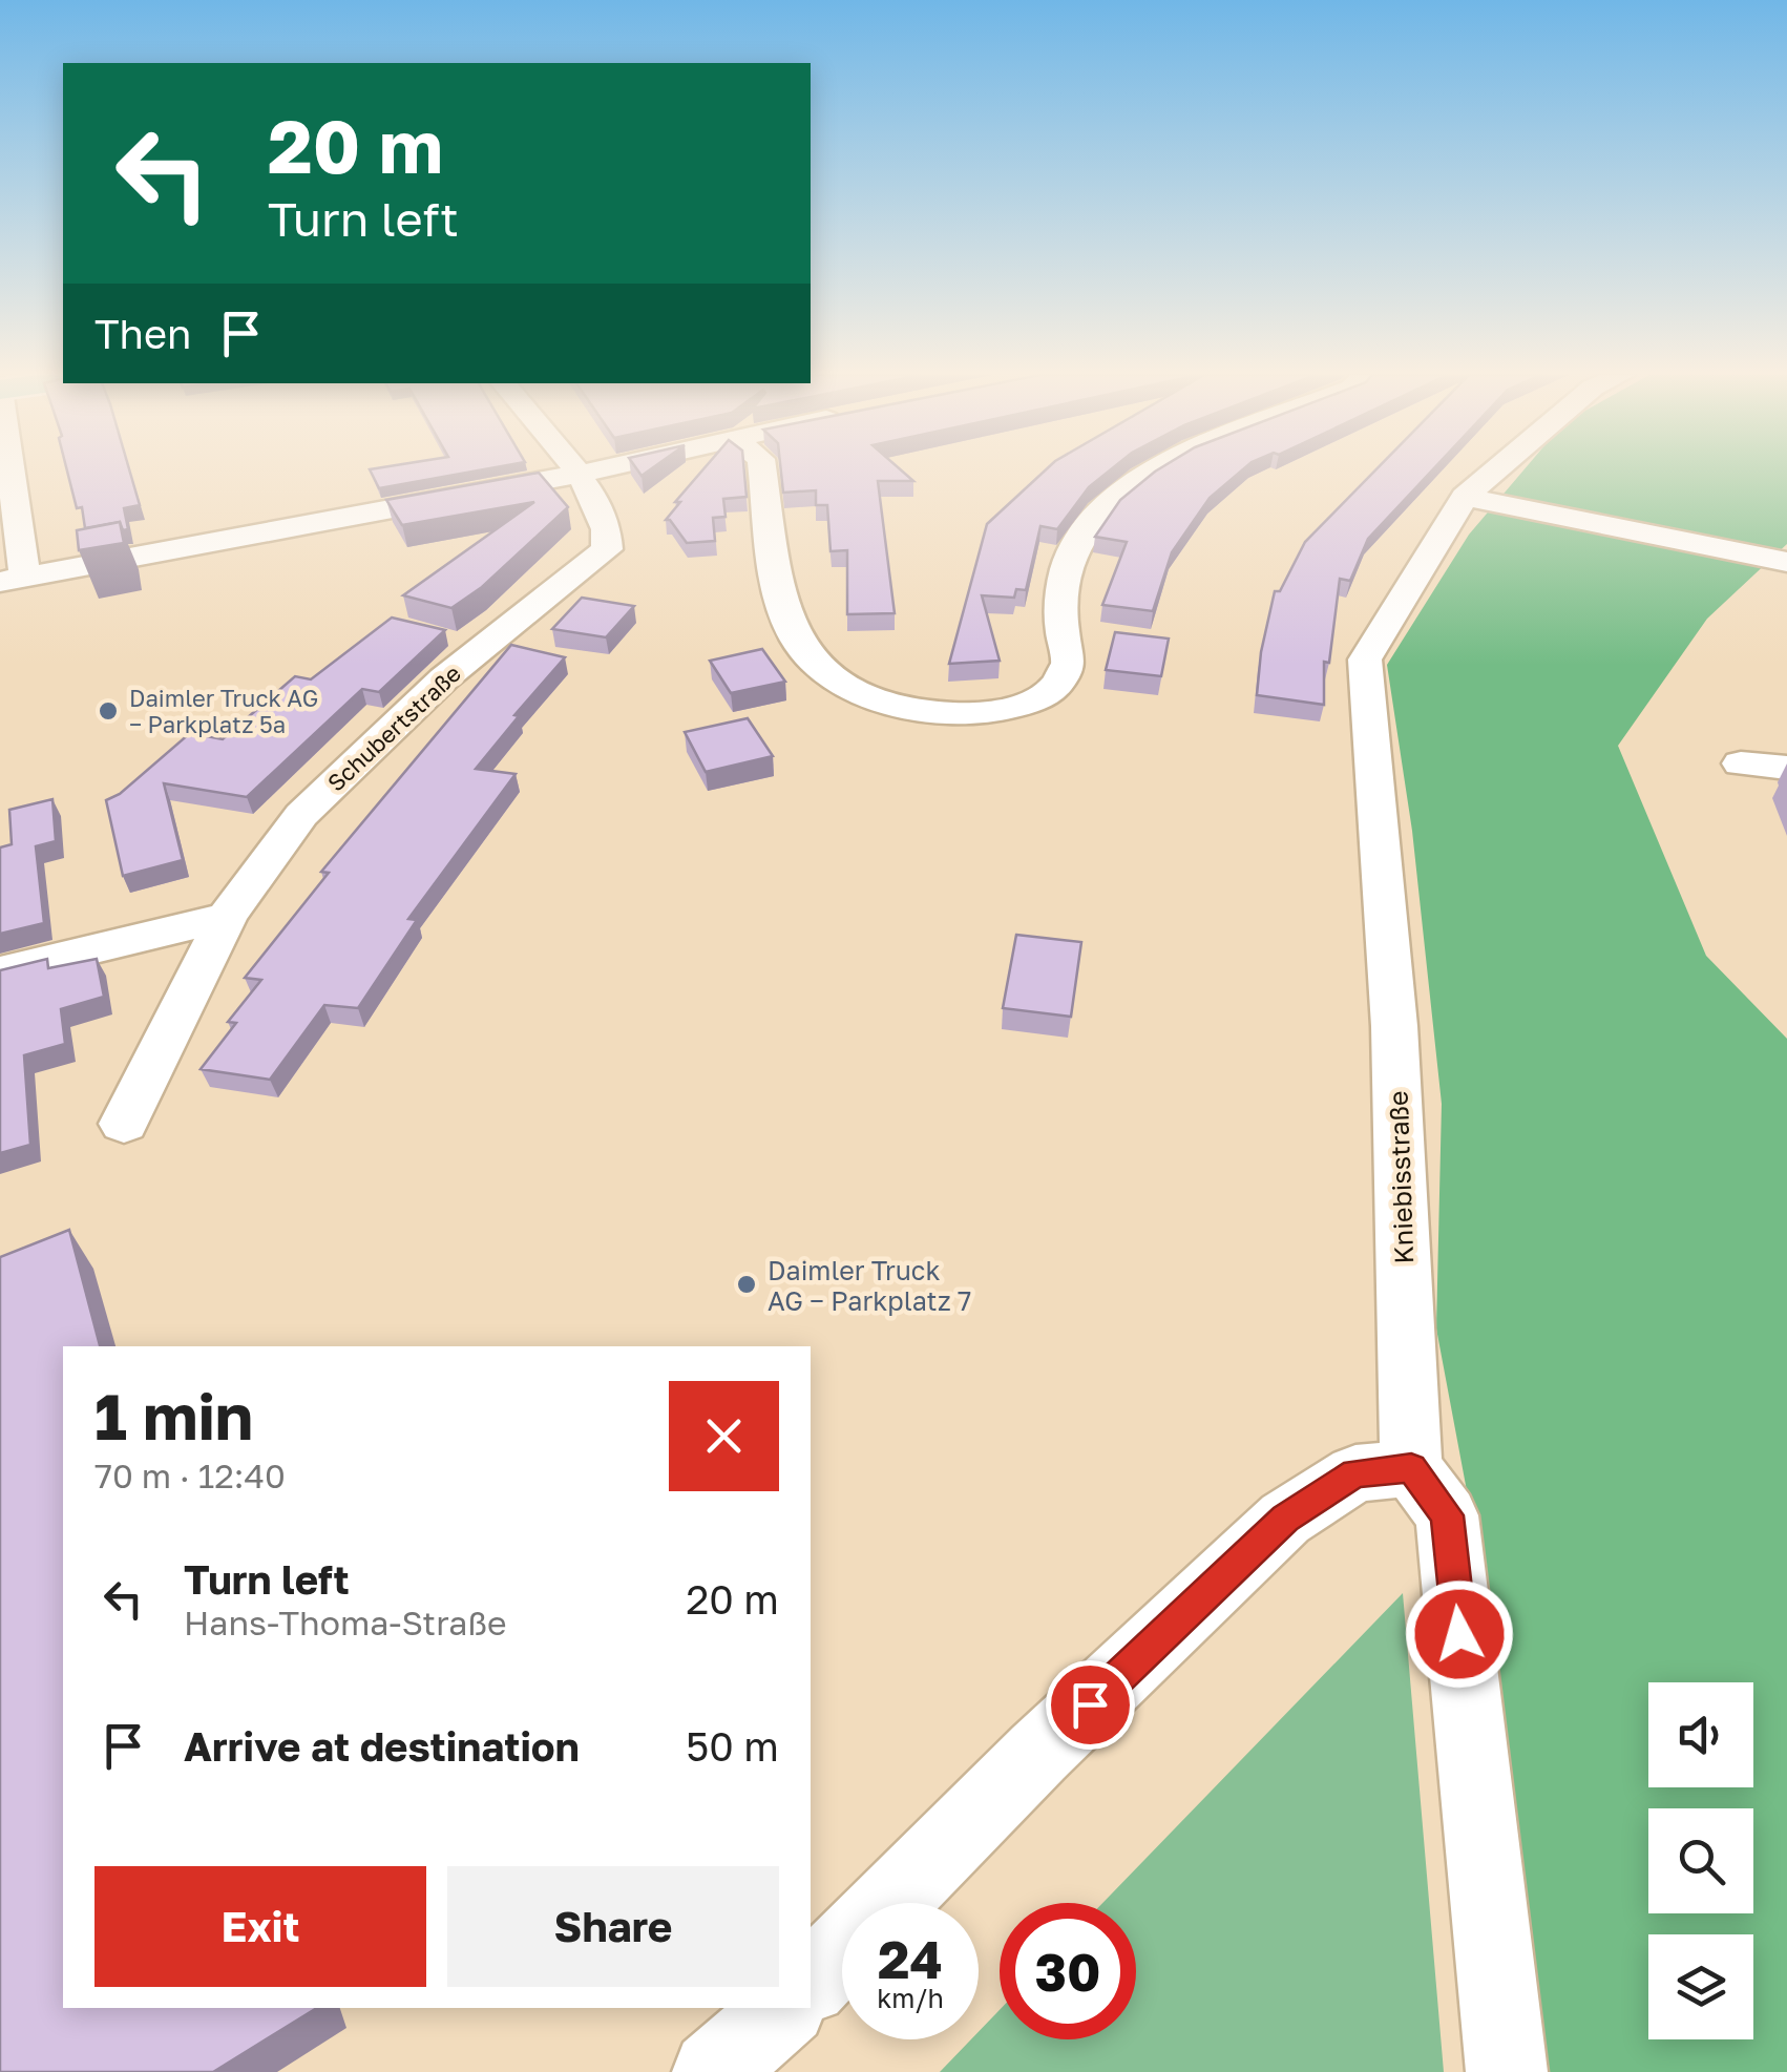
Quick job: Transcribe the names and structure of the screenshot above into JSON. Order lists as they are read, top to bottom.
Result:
{
  "streets": {
    "street": ["Schubertstraße", "Kniebisstraße"]
  },
  "places": ["Daimler Truck AG − Parkplatz 5a", "Daimler Truck AG − Parkplatz 7"],
  "page": {
    "turn": ["20 m", "Turn left"],
    "then": "Then",
    "heading": ["1 min", "70 m · 12:40"],
    "list": [
      {
        "name": "Turn left",
        "note": "Hans-Thoma-Straße",
        "value": "20 m"
      },
      {
        "name": "Arrive at destination",
        "value": "50 m"
      }
    ],
    "buttons": ["Exit", "Share"],
    "speed": "24 km/h",
    "limit": "30"
  }
}
